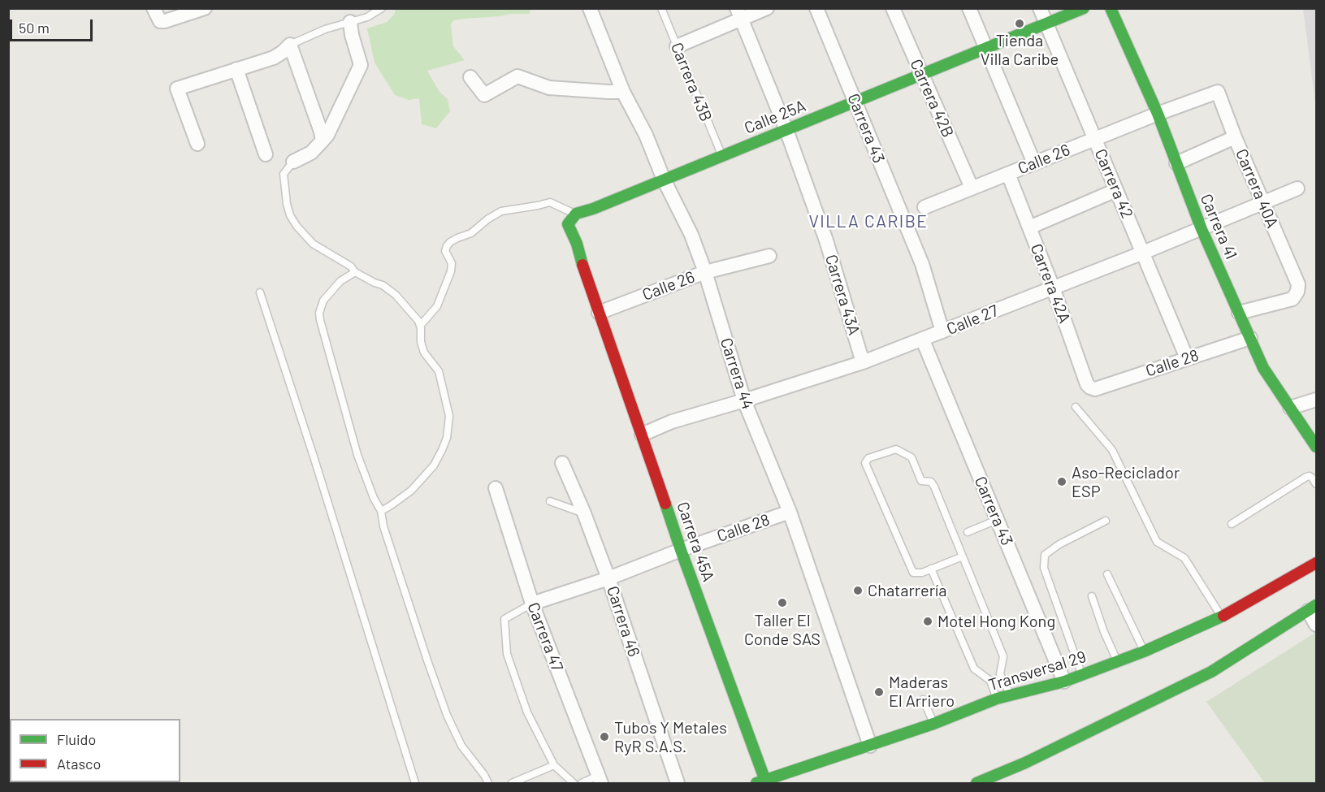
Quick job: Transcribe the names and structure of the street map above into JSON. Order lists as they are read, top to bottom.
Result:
{
  "streets": {
    "main road": [
      "Calle 25A",
      "Carrera 41",
      "Carrera 45A",
      "Transversal 29"
    ],
    "street": [
      "Carrera 42B",
      "Carrera 43",
      "Calle 26",
      "Carrera 42",
      "Carrera 40A",
      "Carrera 42A",
      "Carrera 43A",
      "Calle 27",
      "Calle 28",
      "Carrera 44",
      "Carrera 46",
      "Carrera 47"
    ],
    "lane": ["Carrera 43B"]
  },
  "crossings": [
    ["Carrera 43B", "Calle 25A"],
    ["Carrera 42B", "Calle 25A"],
    ["Carrera 42B", "Calle 26"],
    ["Calle 25A", "Carrera 43"],
    ["Calle 25A", "Carrera 42"],
    ["Calle 25A", "Carrera 43A"],
    ["Calle 25A", "Carrera 44"],
    ["Carrera 43", "Calle 27"],
    ["Carrera 43", "Transversal 29"],
    ["Calle 26", "Carrera 42"],
    ["Calle 26", "Carrera 40A"],
    ["Calle 26", "Carrera 41"],
    ["Calle 26", "Carrera 42A"],
    ["Calle 26", "Carrera 44"],
    ["Calle 26", "Carrera 45A"],
    ["Carrera 42", "Calle 27"],
    ["Carrera 42", "Calle 28"],
    ["Carrera 40A", "Carrera 41"],
    ["Carrera 40A", "Calle 27"],
    ["Carrera 41", "Calle 27"],
    ["Carrera 41", "Calle 28"],
    ["Carrera 42A", "Calle 27"],
    ["Carrera 42A", "Calle 28"],
    ["Carrera 43A", "Calle 27"],
    ["Calle 27", "Carrera 44"],
    ["Calle 27", "Carrera 45A"],
    ["Calle 28", "Carrera 44"],
    ["Calle 28", "Carrera 45A"],
    ["Calle 28", "Carrera 46"],
    ["Calle 28", "Carrera 47"],
    ["Carrera 44", "Transversal 29"],
    ["Carrera 45A", "Transversal 29"]
  ],
  "districts": ["VILLA CARIBE"],
  "places": [
    "Tienda Villa Caribe",
    "Aso-Reciclador ESP",
    "Chatarrería",
    "Taller El Conde SAS",
    "Motel Hong Kong",
    "Maderas El Arriero",
    "Tubos Y Metales RyR S.A.S."
  ],
  "legend": ["Fluido", "Atasco"],
  "scale_bar": "50 m"
}
